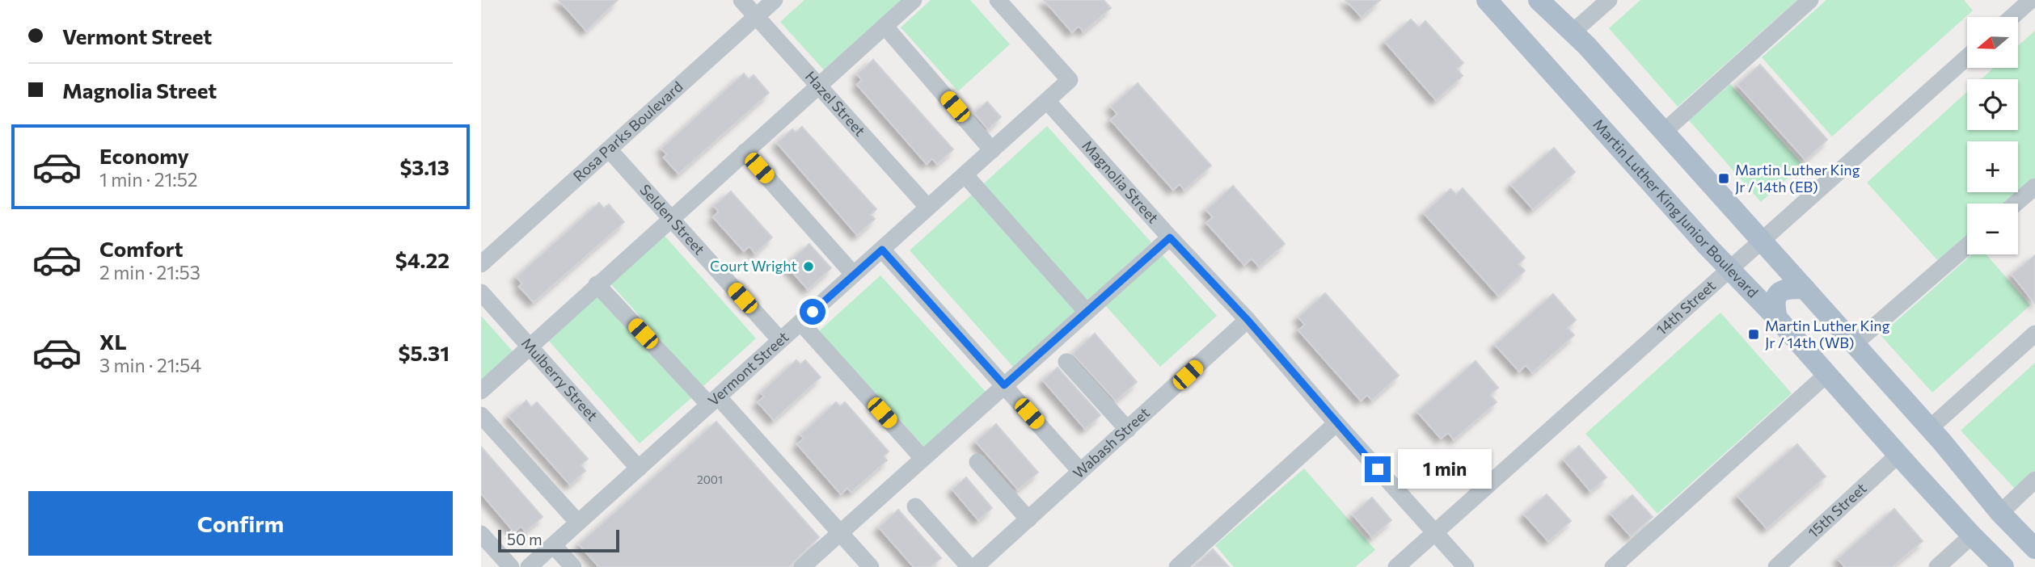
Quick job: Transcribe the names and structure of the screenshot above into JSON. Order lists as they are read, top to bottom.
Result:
{
  "streets": {
    "main road": ["Martin Luther King Junior Boulevard"],
    "street": [
      "Hazel Street",
      "Rosa Parks Boulevard",
      "Magnolia Street",
      "Selden Street",
      "14th Street",
      "Vermont Street",
      "Mulberry Street",
      "Wabash Street",
      "15th Street"
    ]
  },
  "crossings": [
    ["Hazel Street", "Rosa Parks Boulevard"],
    ["Hazel Street", "Vermont Street"],
    ["Rosa Parks Boulevard", "Selden Street"],
    ["Magnolia Street", "14th Street"],
    ["Magnolia Street", "Vermont Street"],
    ["Magnolia Street", "Wabash Street"],
    ["Martin Luther King Junior Boulevard", "14th Street"],
    ["Martin Luther King Junior Boulevard", "15th Street"],
    ["Selden Street", "Vermont Street"],
    ["Vermont Street", "Mulberry Street"]
  ],
  "places": {
    "transit": ["Martin Luther King Jr / 14th (EB)", "Martin Luther King Jr / 14th (WB)"],
    "other": ["Court Wright"]
  },
  "house_numbers": ["2001"],
  "scale_bar": "50 m",
  "north": "left",
  "page": {
    "banner": ["Vermont Street", "Magnolia Street"],
    "map_buttons": ["+", "−"],
    "list": [
      {
        "name": "Economy",
        "note": "1 min · 21:52",
        "value": "$3.13"
      },
      {
        "name": "Comfort",
        "note": "2 min · 21:53",
        "value": "$4.22"
      },
      {
        "name": "XL",
        "note": "3 min · 21:54",
        "value": "$5.31"
      }
    ],
    "bubble": "1 min",
    "buttons": "Confirm",
    "scale": "50 m"
  }
}
